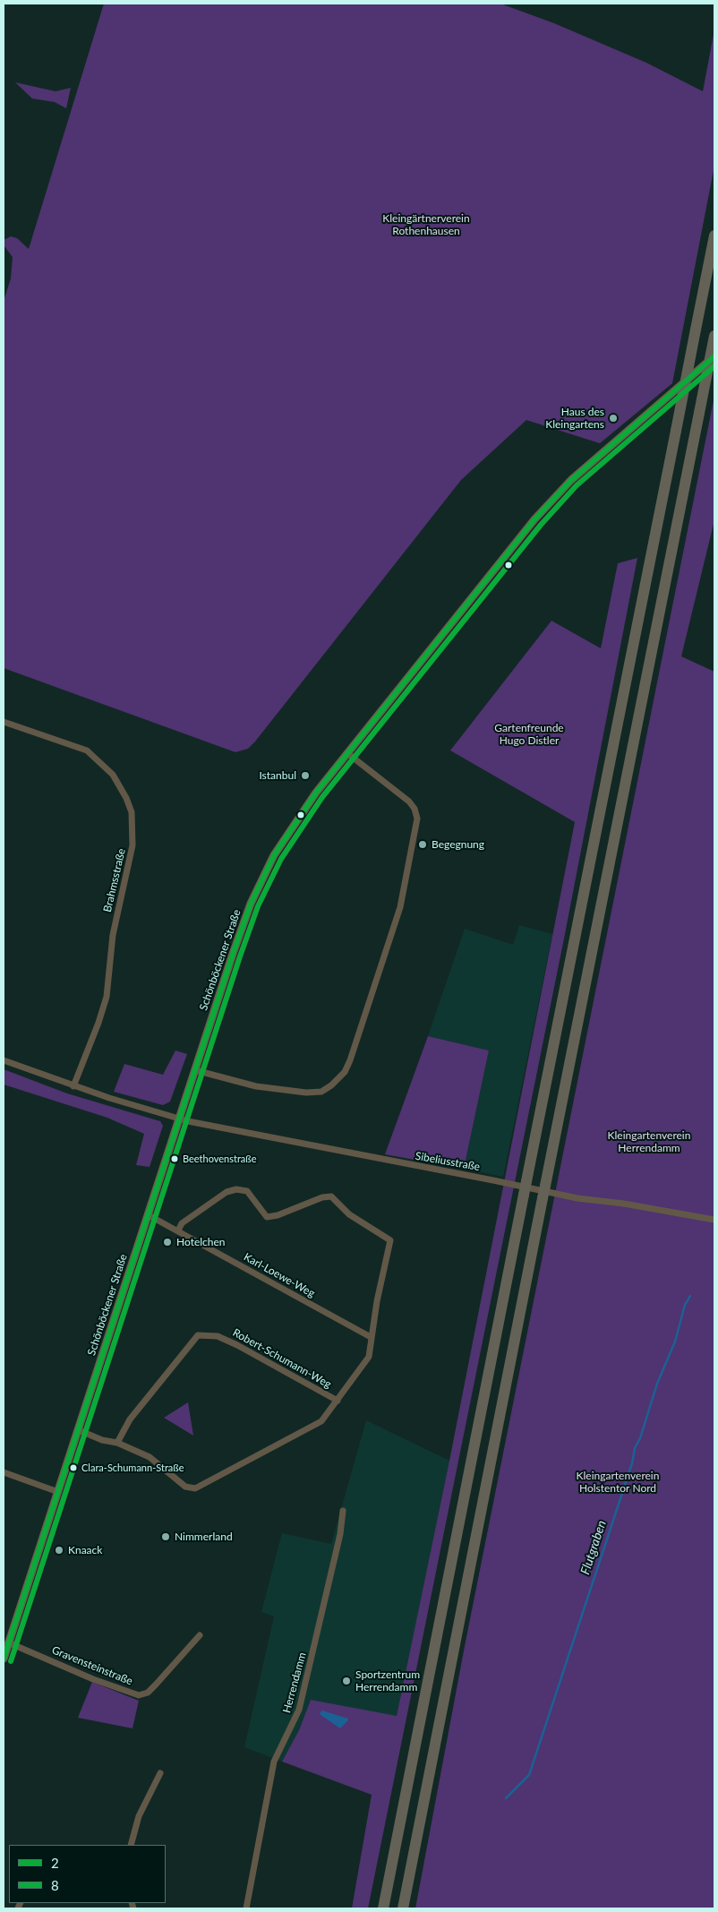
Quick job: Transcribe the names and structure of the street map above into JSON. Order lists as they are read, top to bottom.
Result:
{
  "streets": {
    "main road": ["Schönböckener Straße"],
    "street": [
      "Brahmsstraße",
      "Sibeliusstraße",
      "Karl-Loewe-Weg",
      "Robert-Schumann-Weg",
      "Gravensteinstraße",
      "Herrendamm"
    ]
  },
  "crossings": [
    ["Schönböckener Straße", "Sibeliusstraße"],
    ["Schönböckener Straße", "Karl-Loewe-Weg"],
    ["Schönböckener Straße", "Robert-Schumann-Weg"],
    ["Schönböckener Straße", "Gravensteinstraße"]
  ],
  "water": ["Flutgraben"],
  "parks": [
    "Kleingärtnerverein Rothenhausen",
    "Gartenfreunde Hugo Distler",
    "Kleingartenverein Herrendamm",
    "Kleingartenverein Holstentor Nord"
  ],
  "places": [
    "Haus des Kleingartens",
    "Istanbul",
    "Begegnung",
    "Beethovenstraße",
    "Hotelchen",
    "Clara-Schumann-Straße",
    "Nimmerland",
    "Knaack",
    "Sportzentrum Herrendamm"
  ],
  "lines": ["transit line 2", "transit line 8"],
  "legend": ["2", "8"]
}
